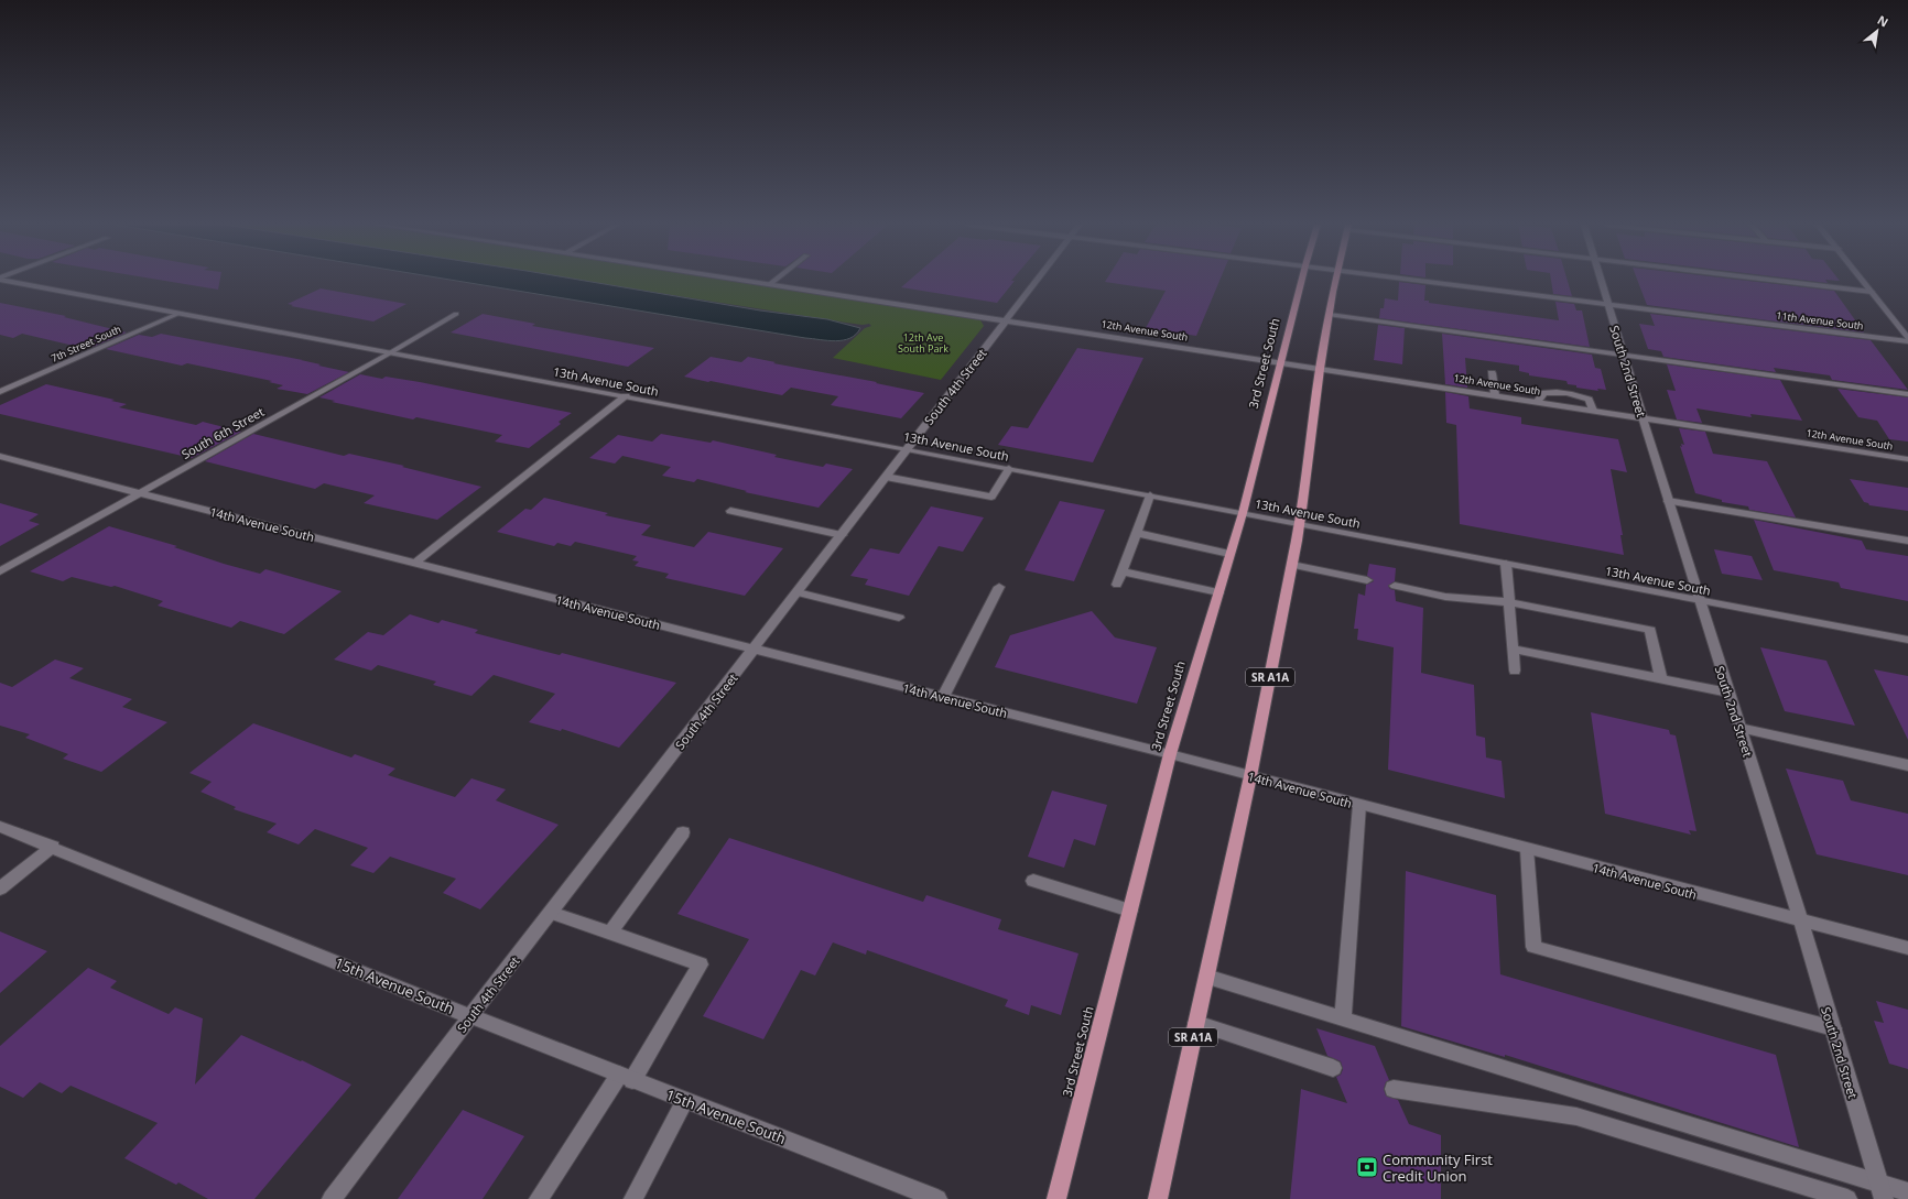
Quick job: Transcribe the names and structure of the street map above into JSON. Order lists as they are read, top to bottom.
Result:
{
  "streets": {
    "main road": ["3rd Street South", "SR A1A"],
    "street": [
      "11th Avenue South",
      "12th Avenue South",
      "7th Street South",
      "South 2nd Street",
      "13th Avenue South",
      "South 4th Street",
      "South 6th Street",
      "14th Avenue South",
      "15th Avenue South"
    ]
  },
  "crossings": [
    ["11th Avenue South", "South 2nd Street"],
    ["12th Avenue South", "3rd Street South"],
    ["12th Avenue South", "South 2nd Street"],
    ["12th Avenue South", "South 4th Street"],
    ["12th Avenue South", "SR A1A"],
    ["7th Street South", "13th Avenue South"],
    ["3rd Street South", "13th Avenue South"],
    ["3rd Street South", "14th Avenue South"],
    ["South 2nd Street", "13th Avenue South"],
    ["South 2nd Street", "14th Avenue South"],
    ["13th Avenue South", "South 4th Street"],
    ["13th Avenue South", "South 6th Street"],
    ["13th Avenue South", "SR A1A"],
    ["South 4th Street", "14th Avenue South"],
    ["South 4th Street", "15th Avenue South"],
    ["South 6th Street", "14th Avenue South"],
    ["14th Avenue South", "SR A1A"]
  ],
  "parks": ["12th Ave South Park"],
  "places": {
    "bank": ["Community First Credit Union"]
  },
  "north": "top right"
}
